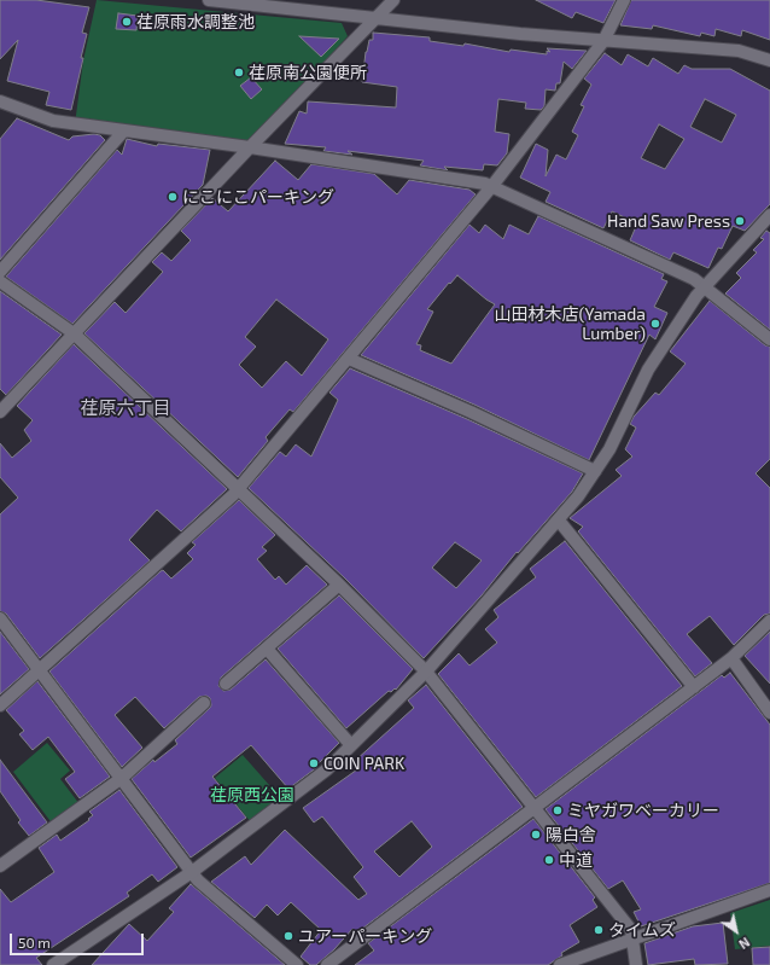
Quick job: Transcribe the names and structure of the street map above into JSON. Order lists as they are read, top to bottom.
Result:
{
  "districts": ["荏原六丁目"],
  "parks": ["荏原西公園"],
  "places": [
    "荏原雨水調整池",
    "荏原南公園便所",
    "にこにこパーキング",
    "Hand Saw Press",
    "山田材木店(Yamada Lumber)",
    "COIN PARK",
    "ミヤガワベーカリー",
    "陽白舎",
    "中道",
    "タイムズ",
    "ユアーパーキング"
  ],
  "scale_bar": "50 m",
  "north": "bottom right"
}
